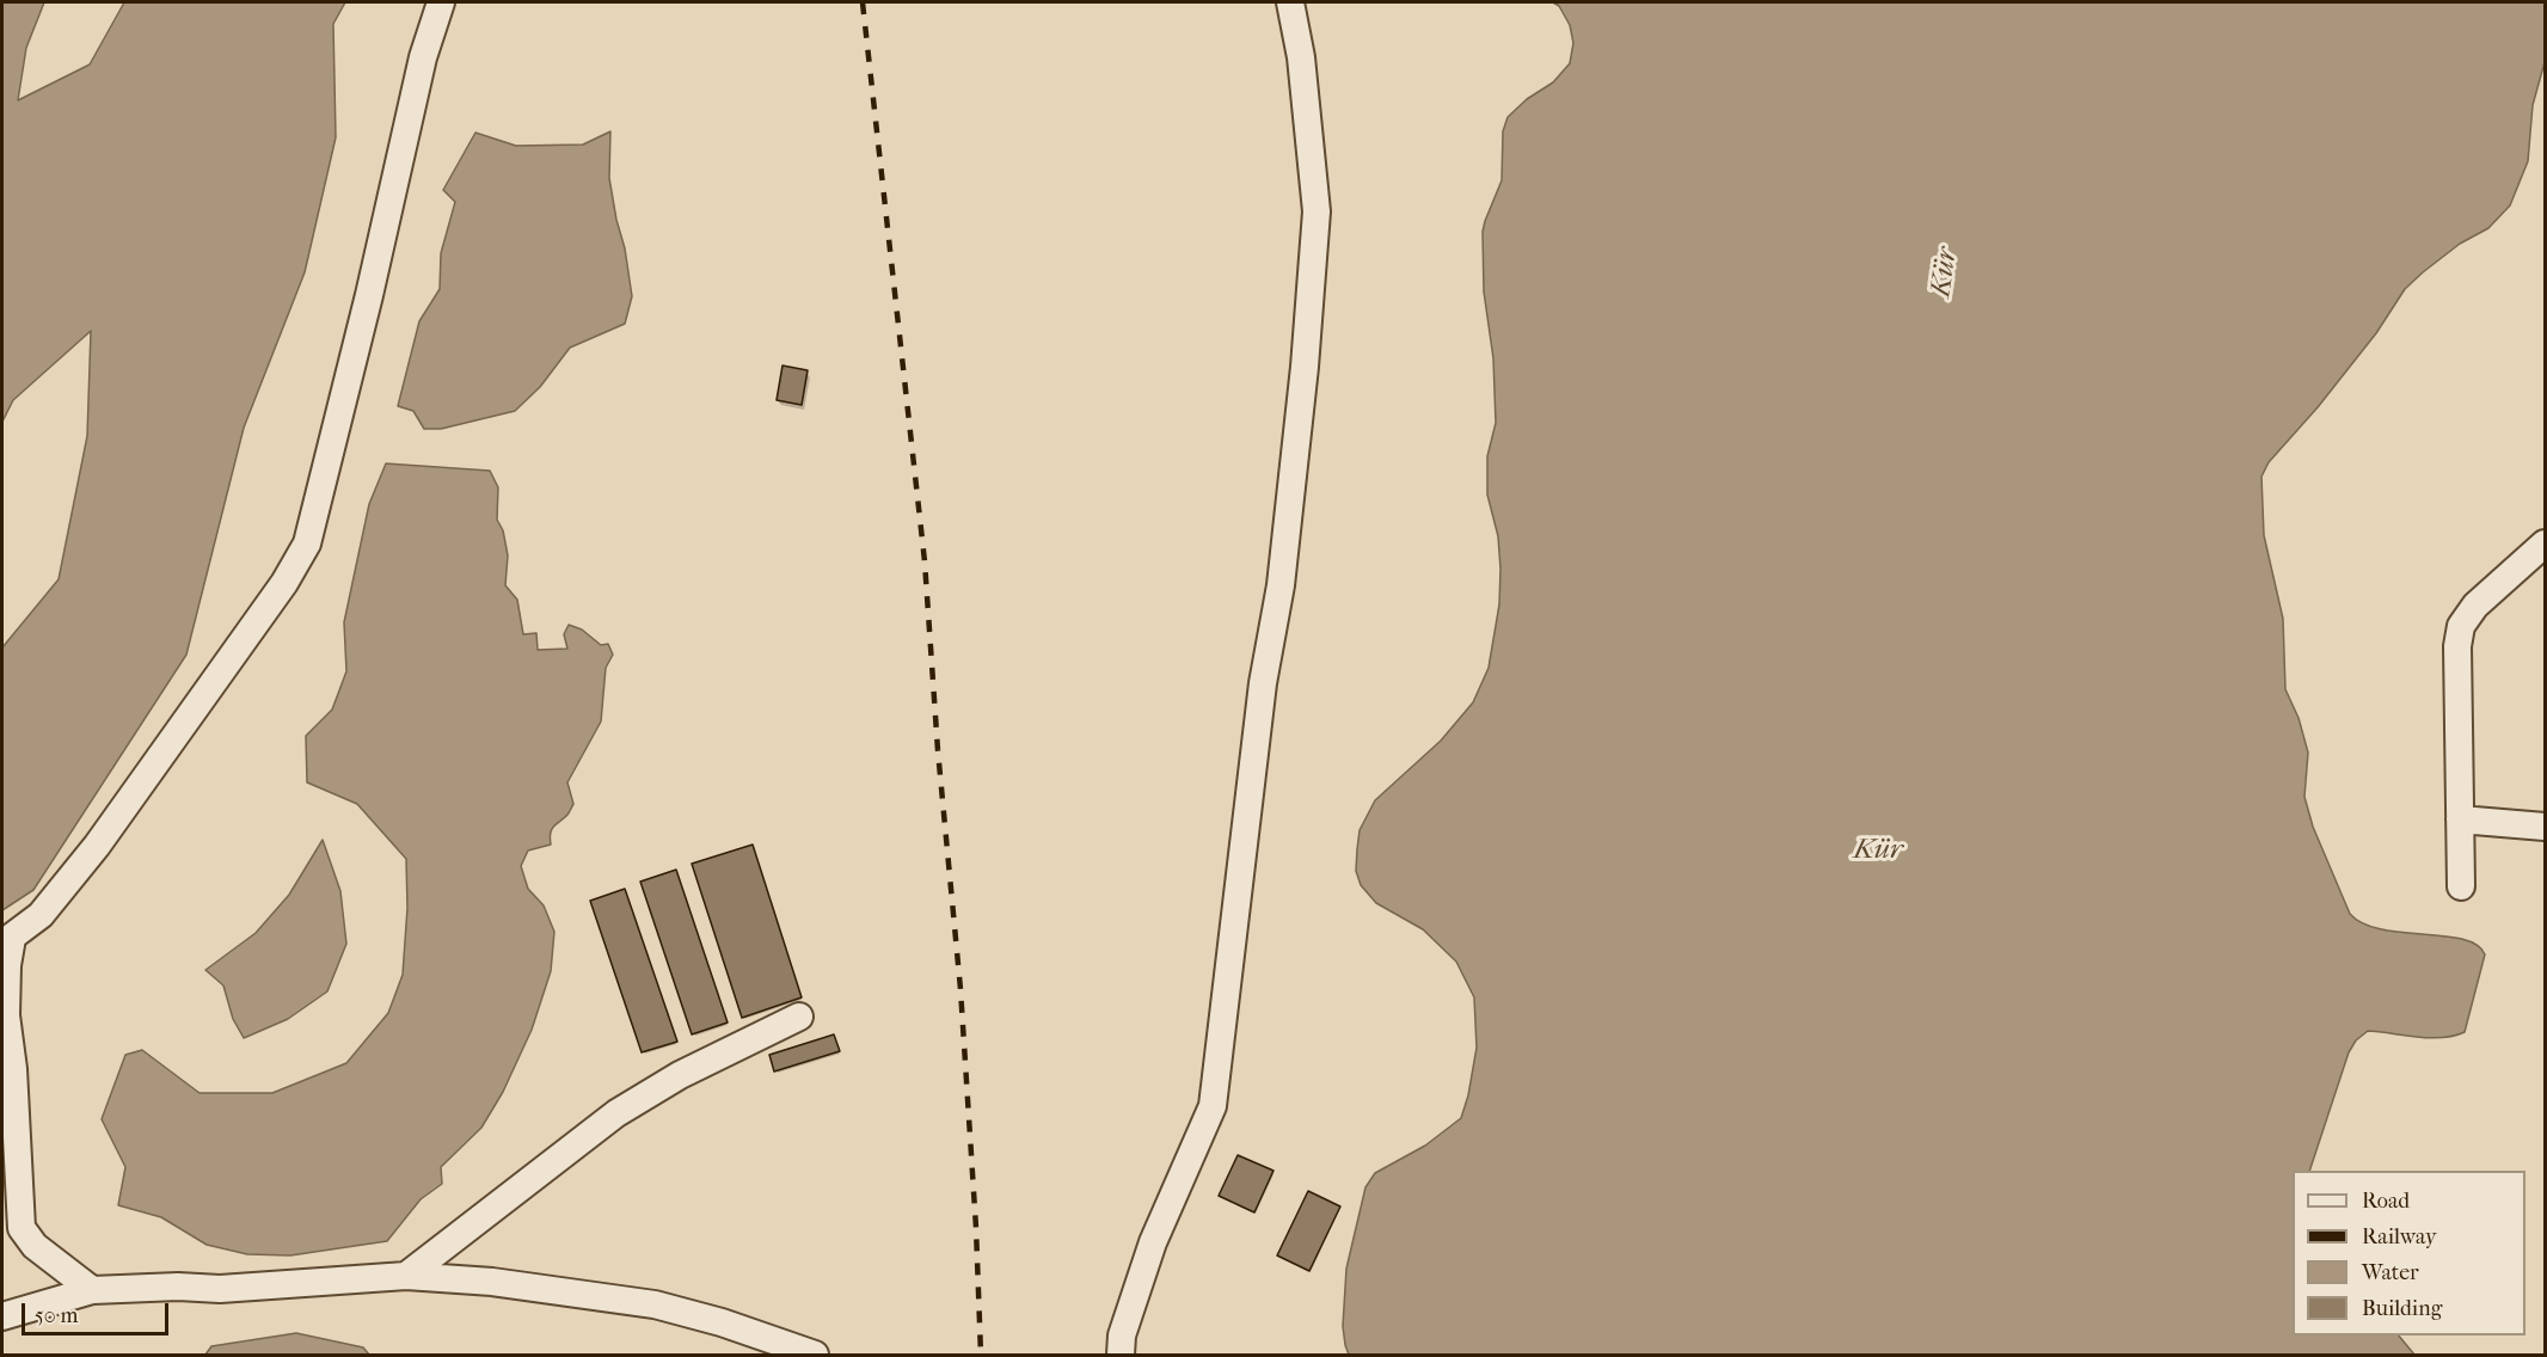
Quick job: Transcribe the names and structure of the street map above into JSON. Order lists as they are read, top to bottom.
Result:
{
  "water": ["Kür"],
  "legend": [
    "Road",
    "Railway",
    "Water",
    "Building"
  ],
  "scale_bar": "50 m"
}
